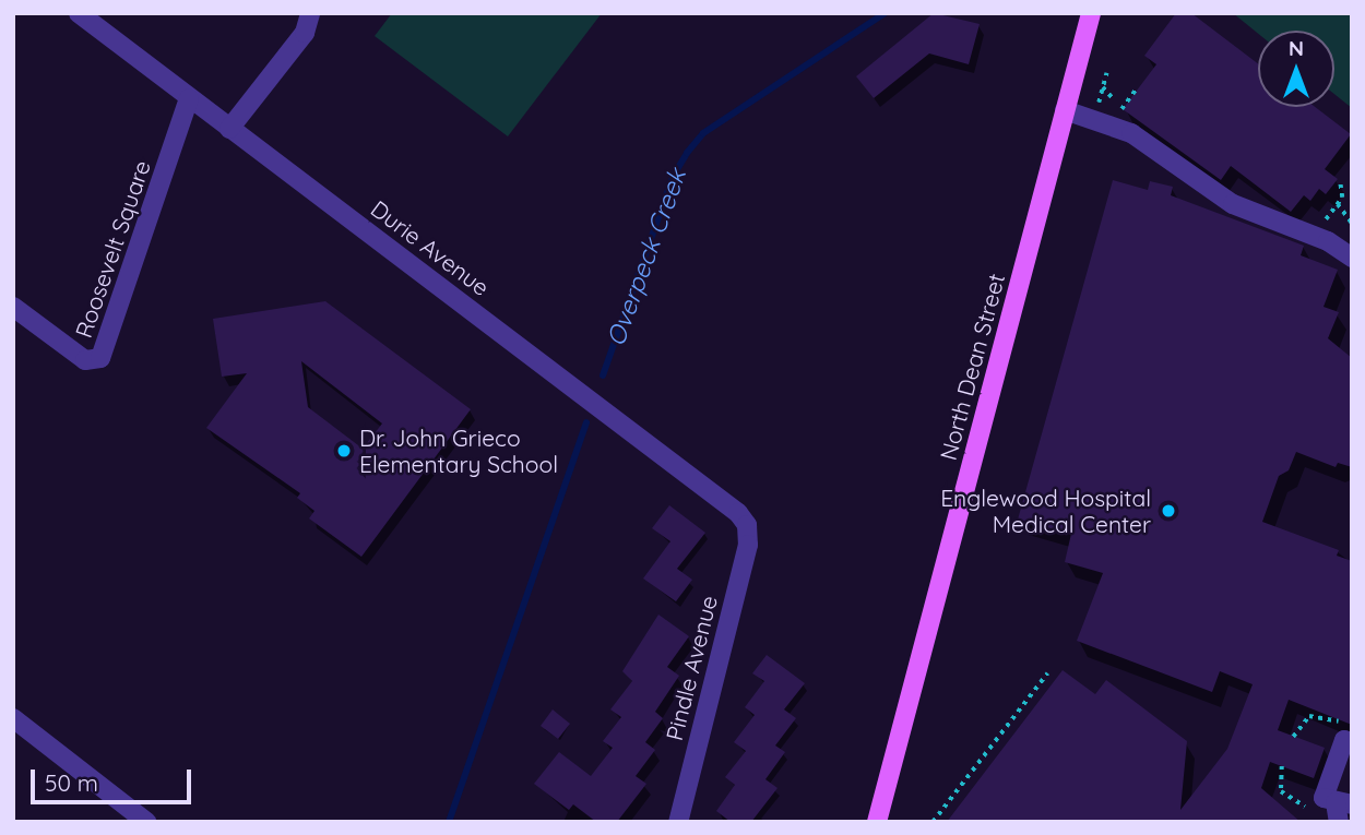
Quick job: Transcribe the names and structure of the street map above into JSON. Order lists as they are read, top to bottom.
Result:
{
  "streets": {
    "main road": ["North Dean Street"],
    "street": ["Durie Avenue", "Roosevelt Square", "Pindle Avenue"]
  },
  "crossings": [
    ["Durie Avenue", "Roosevelt Square"],
    ["Durie Avenue", "Pindle Avenue"]
  ],
  "water": ["Overpeck Creek"],
  "places": ["Dr. John Grieco Elementary School", "Englewood Hospital Medical Center"],
  "scale_bar": "50 m",
  "north": "top"
}
